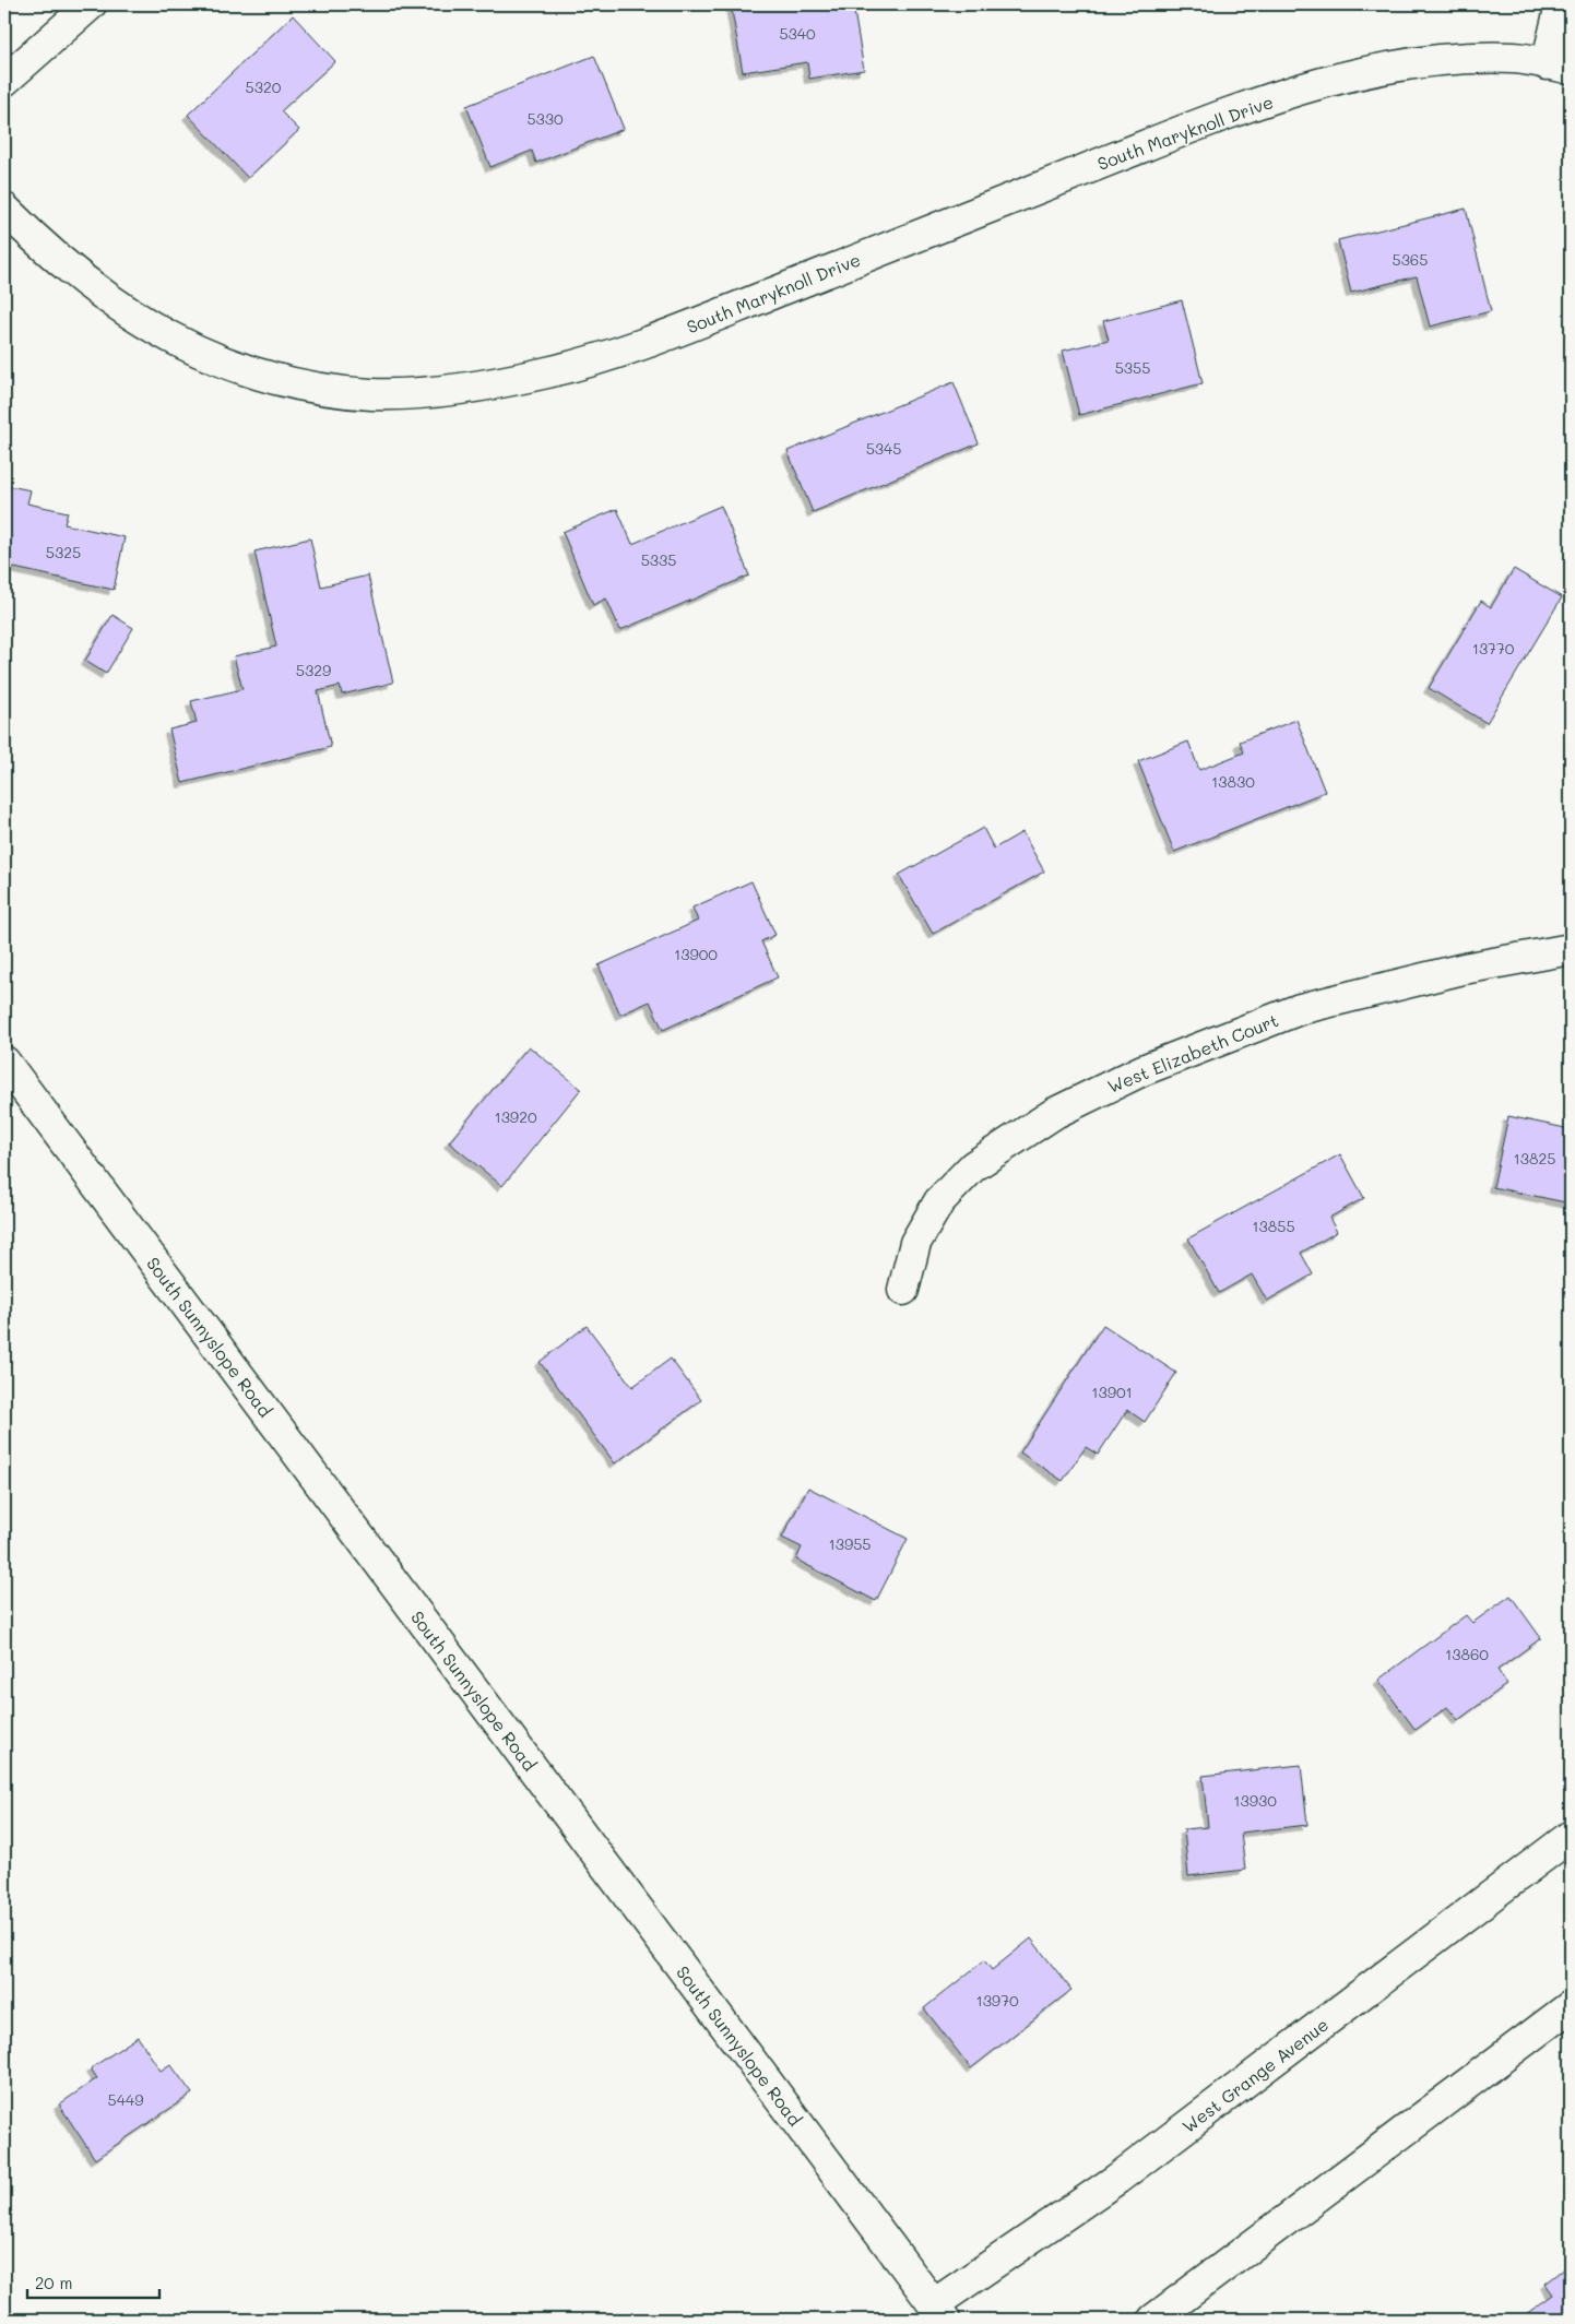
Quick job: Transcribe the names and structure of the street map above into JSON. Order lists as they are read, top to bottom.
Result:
{
  "streets": {
    "street": [
      "South Maryknoll Drive",
      "West Elizabeth Court",
      "South Sunnyslope Road",
      "West Grange Avenue"
    ]
  },
  "crossings": [
    ["South Sunnyslope Road", "West Grange Avenue"]
  ],
  "house_numbers": [
    "5340",
    "5320",
    "5330",
    "5365",
    "5355",
    "5345",
    "5325",
    "5335",
    "13770",
    "5329",
    "13830",
    "13900",
    "13920",
    "13825",
    "13855",
    "13901",
    "13955",
    "13860",
    "13930",
    "13970",
    "5449"
  ],
  "scale_bar": "20 m"
}
